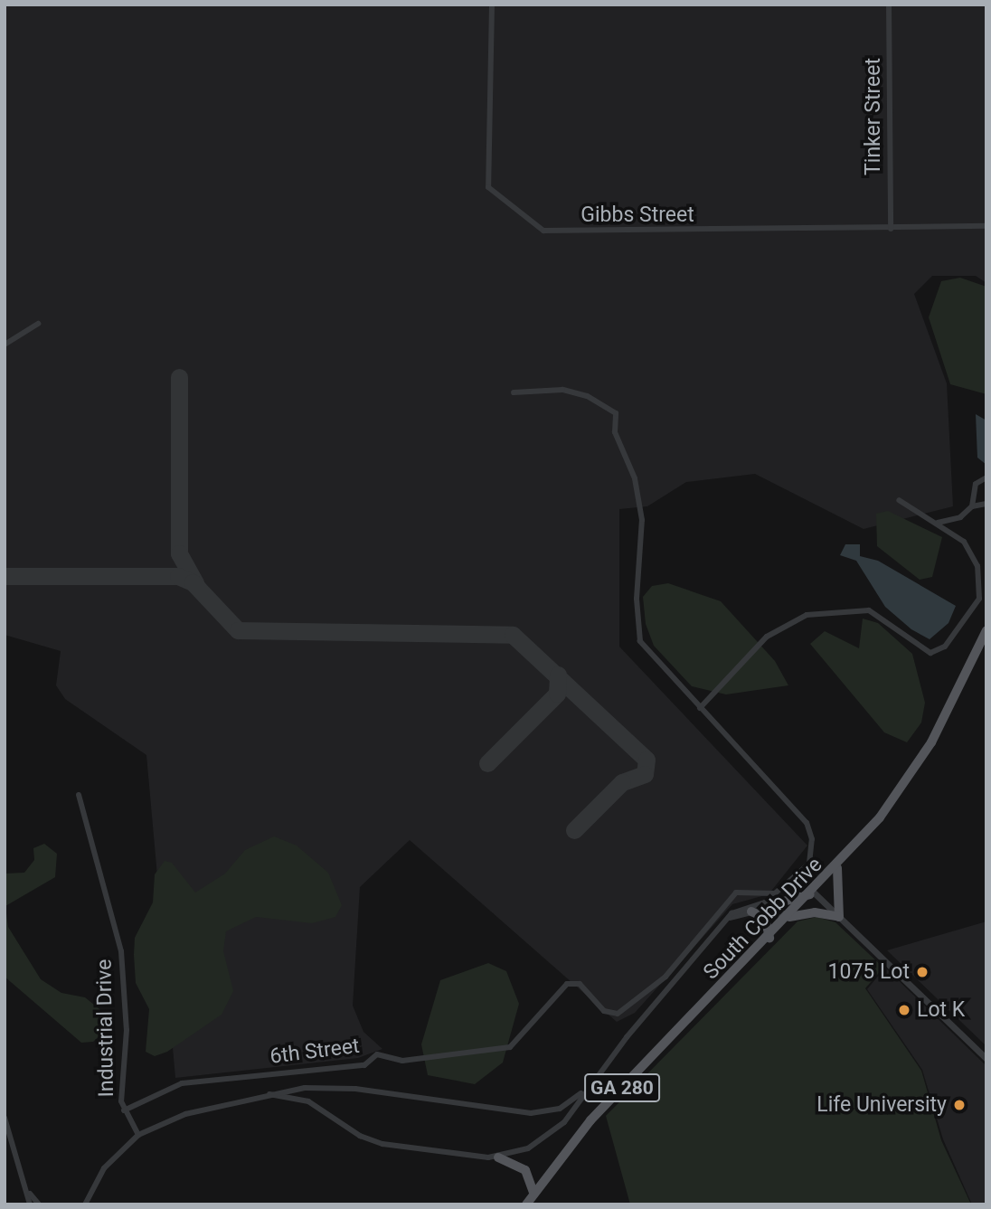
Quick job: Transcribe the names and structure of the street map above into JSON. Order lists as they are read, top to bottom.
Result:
{
  "streets": {
    "main road": ["South Cobb Drive", "GA 280"],
    "street": [
      "Tinker Street",
      "Gibbs Street",
      "Industrial Drive",
      "6th Street"
    ]
  },
  "crossings": [
    ["Tinker Street", "Gibbs Street"],
    ["Industrial Drive", "6th Street"]
  ],
  "places": ["1075 Lot", "Lot K", "Life University"]
}
